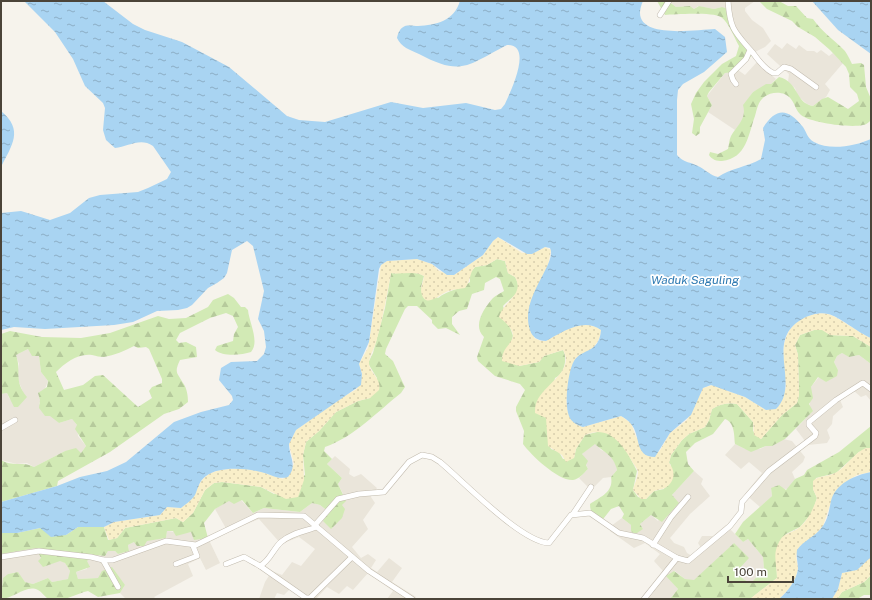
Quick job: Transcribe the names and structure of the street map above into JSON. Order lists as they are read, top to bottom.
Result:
{
  "water": ["Waduk Saguling"],
  "scale_bar": "100 m"
}
